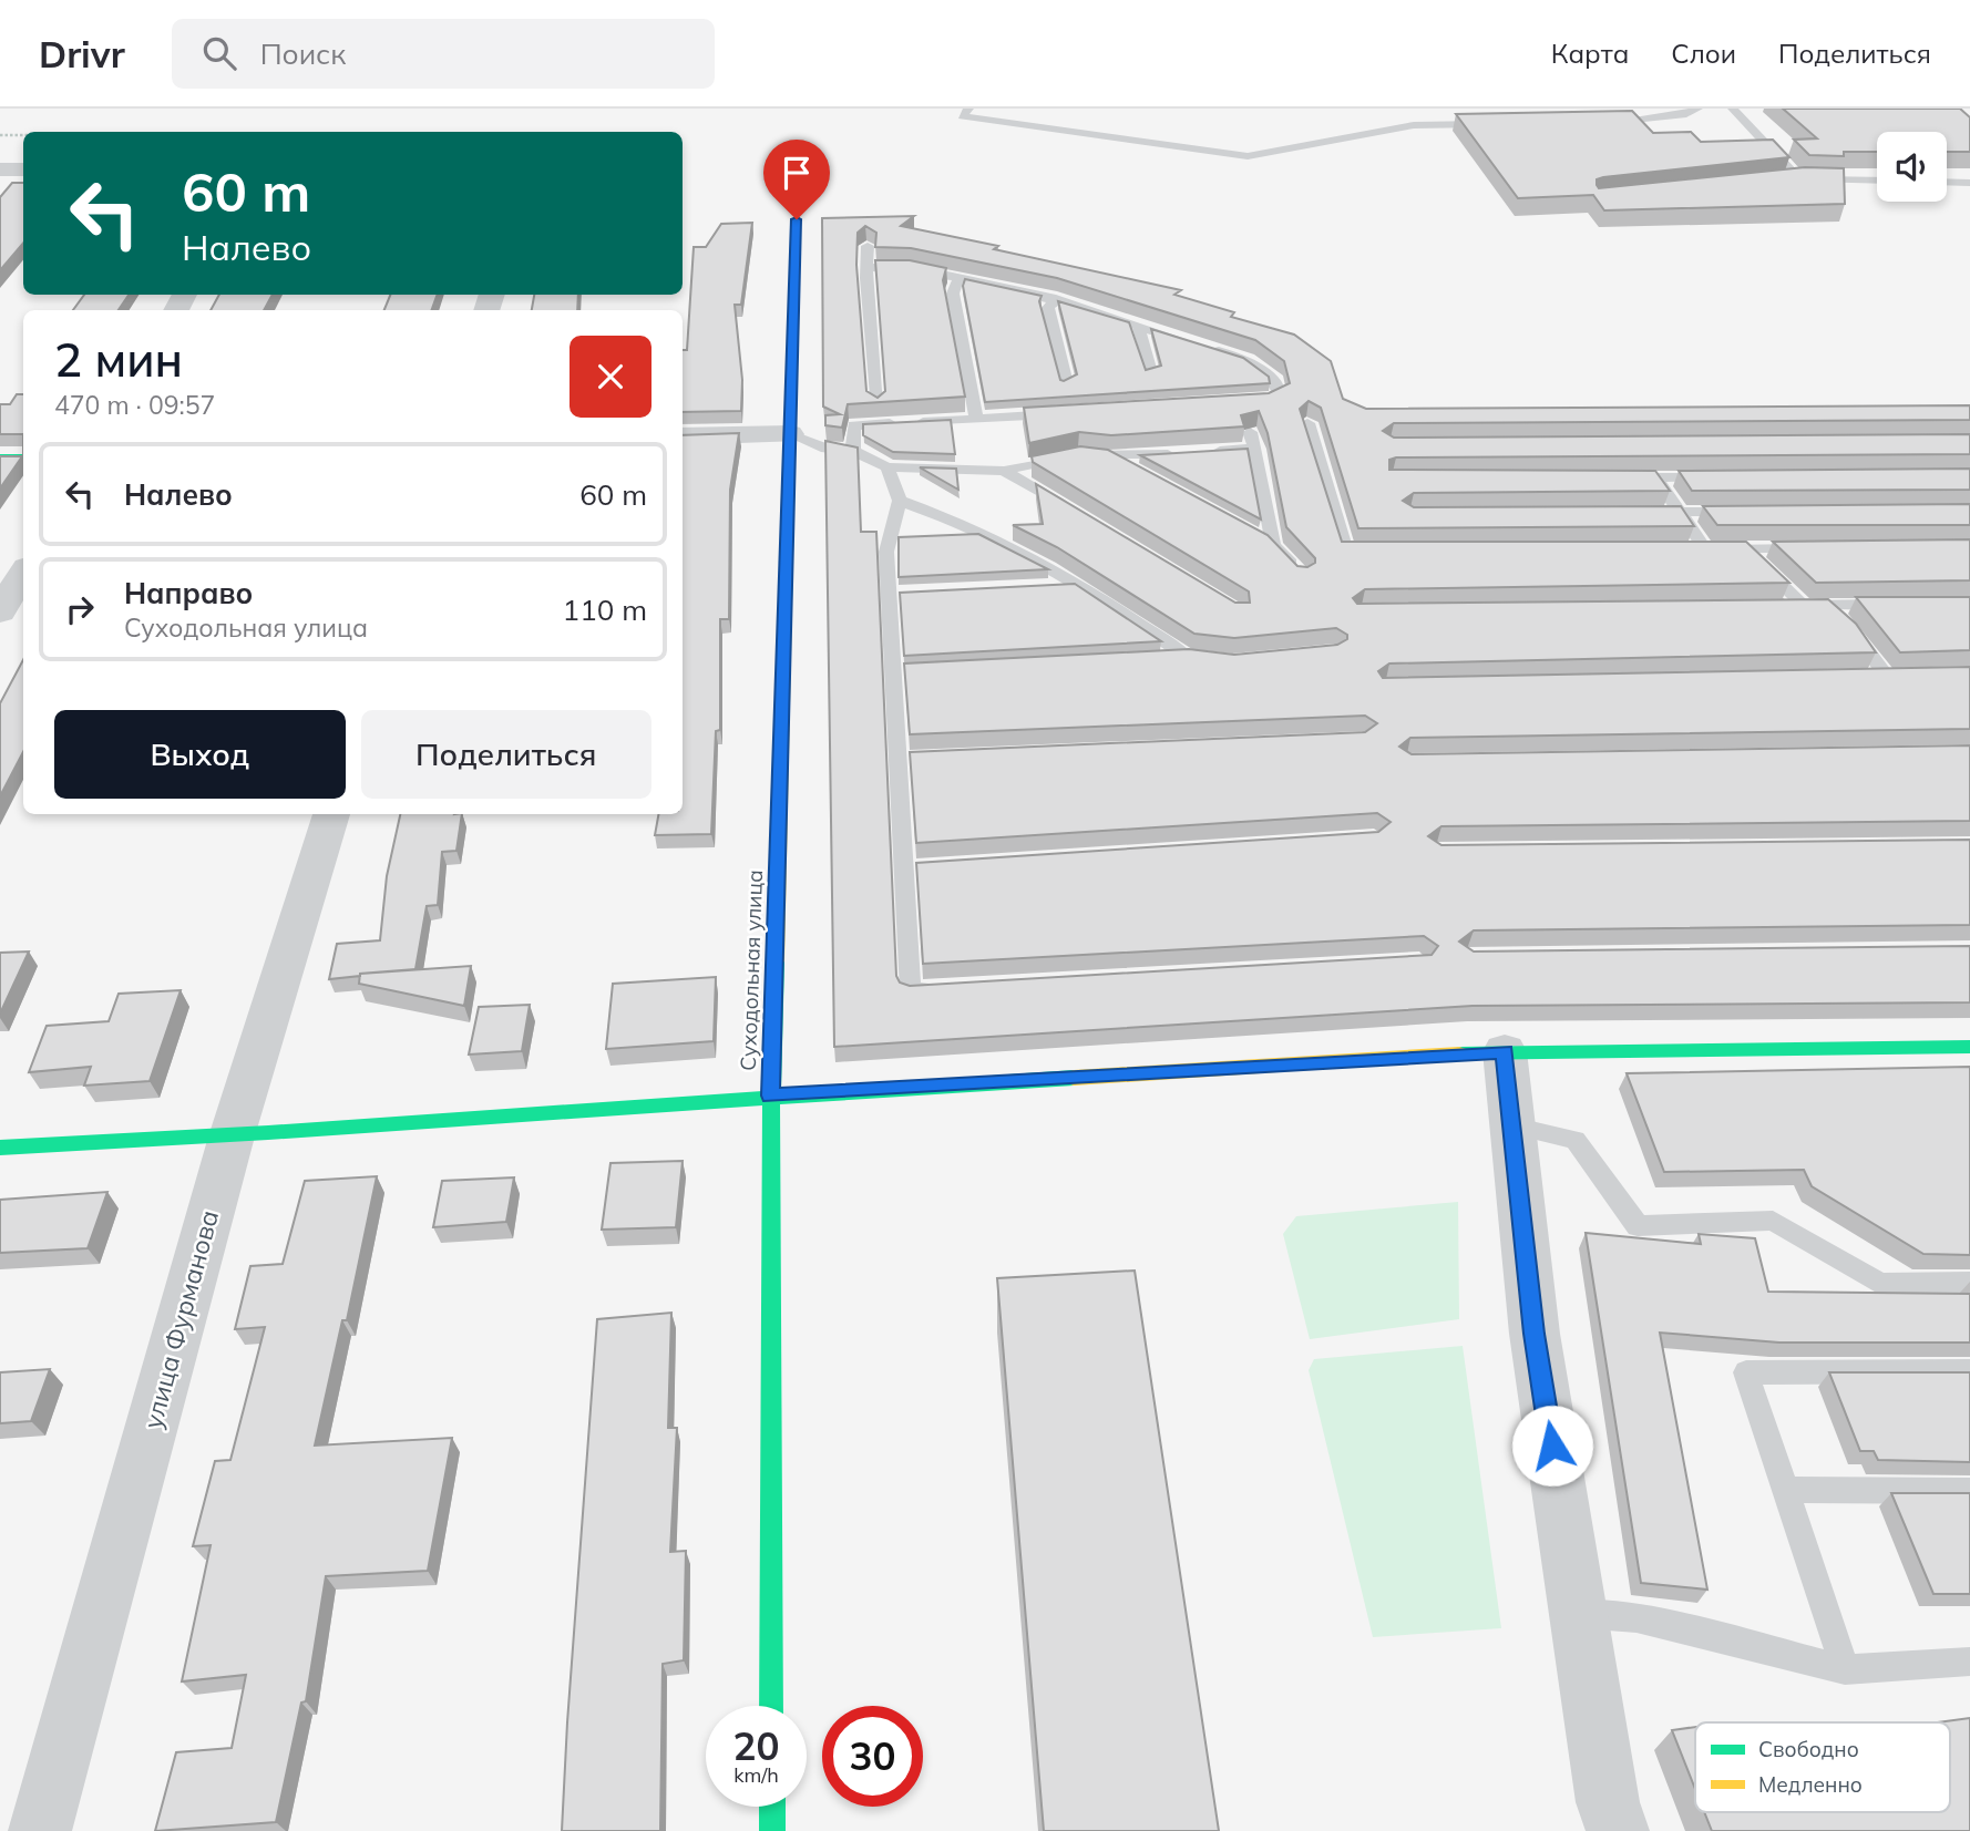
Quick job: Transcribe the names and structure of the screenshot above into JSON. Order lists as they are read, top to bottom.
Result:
{
  "streets": {
    "street": ["Суходольная улица", "улица Фурманова"]
  },
  "legend": ["Свободно", "Медленно"],
  "page": {
    "header": "Drivr",
    "search": "Поиск",
    "nav": ["Карта", "Слои", "Поделиться"],
    "turn": ["60 m", "Налево"],
    "heading": ["2 мин", "470 m · 09:57"],
    "list": [
      {
        "name": "Налево",
        "value": "60 m"
      },
      {
        "name": "Направо",
        "note": "Суходольная улица",
        "value": "110 m"
      }
    ],
    "buttons": ["Выход", "Поделиться"],
    "speed": "20 km/h",
    "limit": "30"
  }
}
